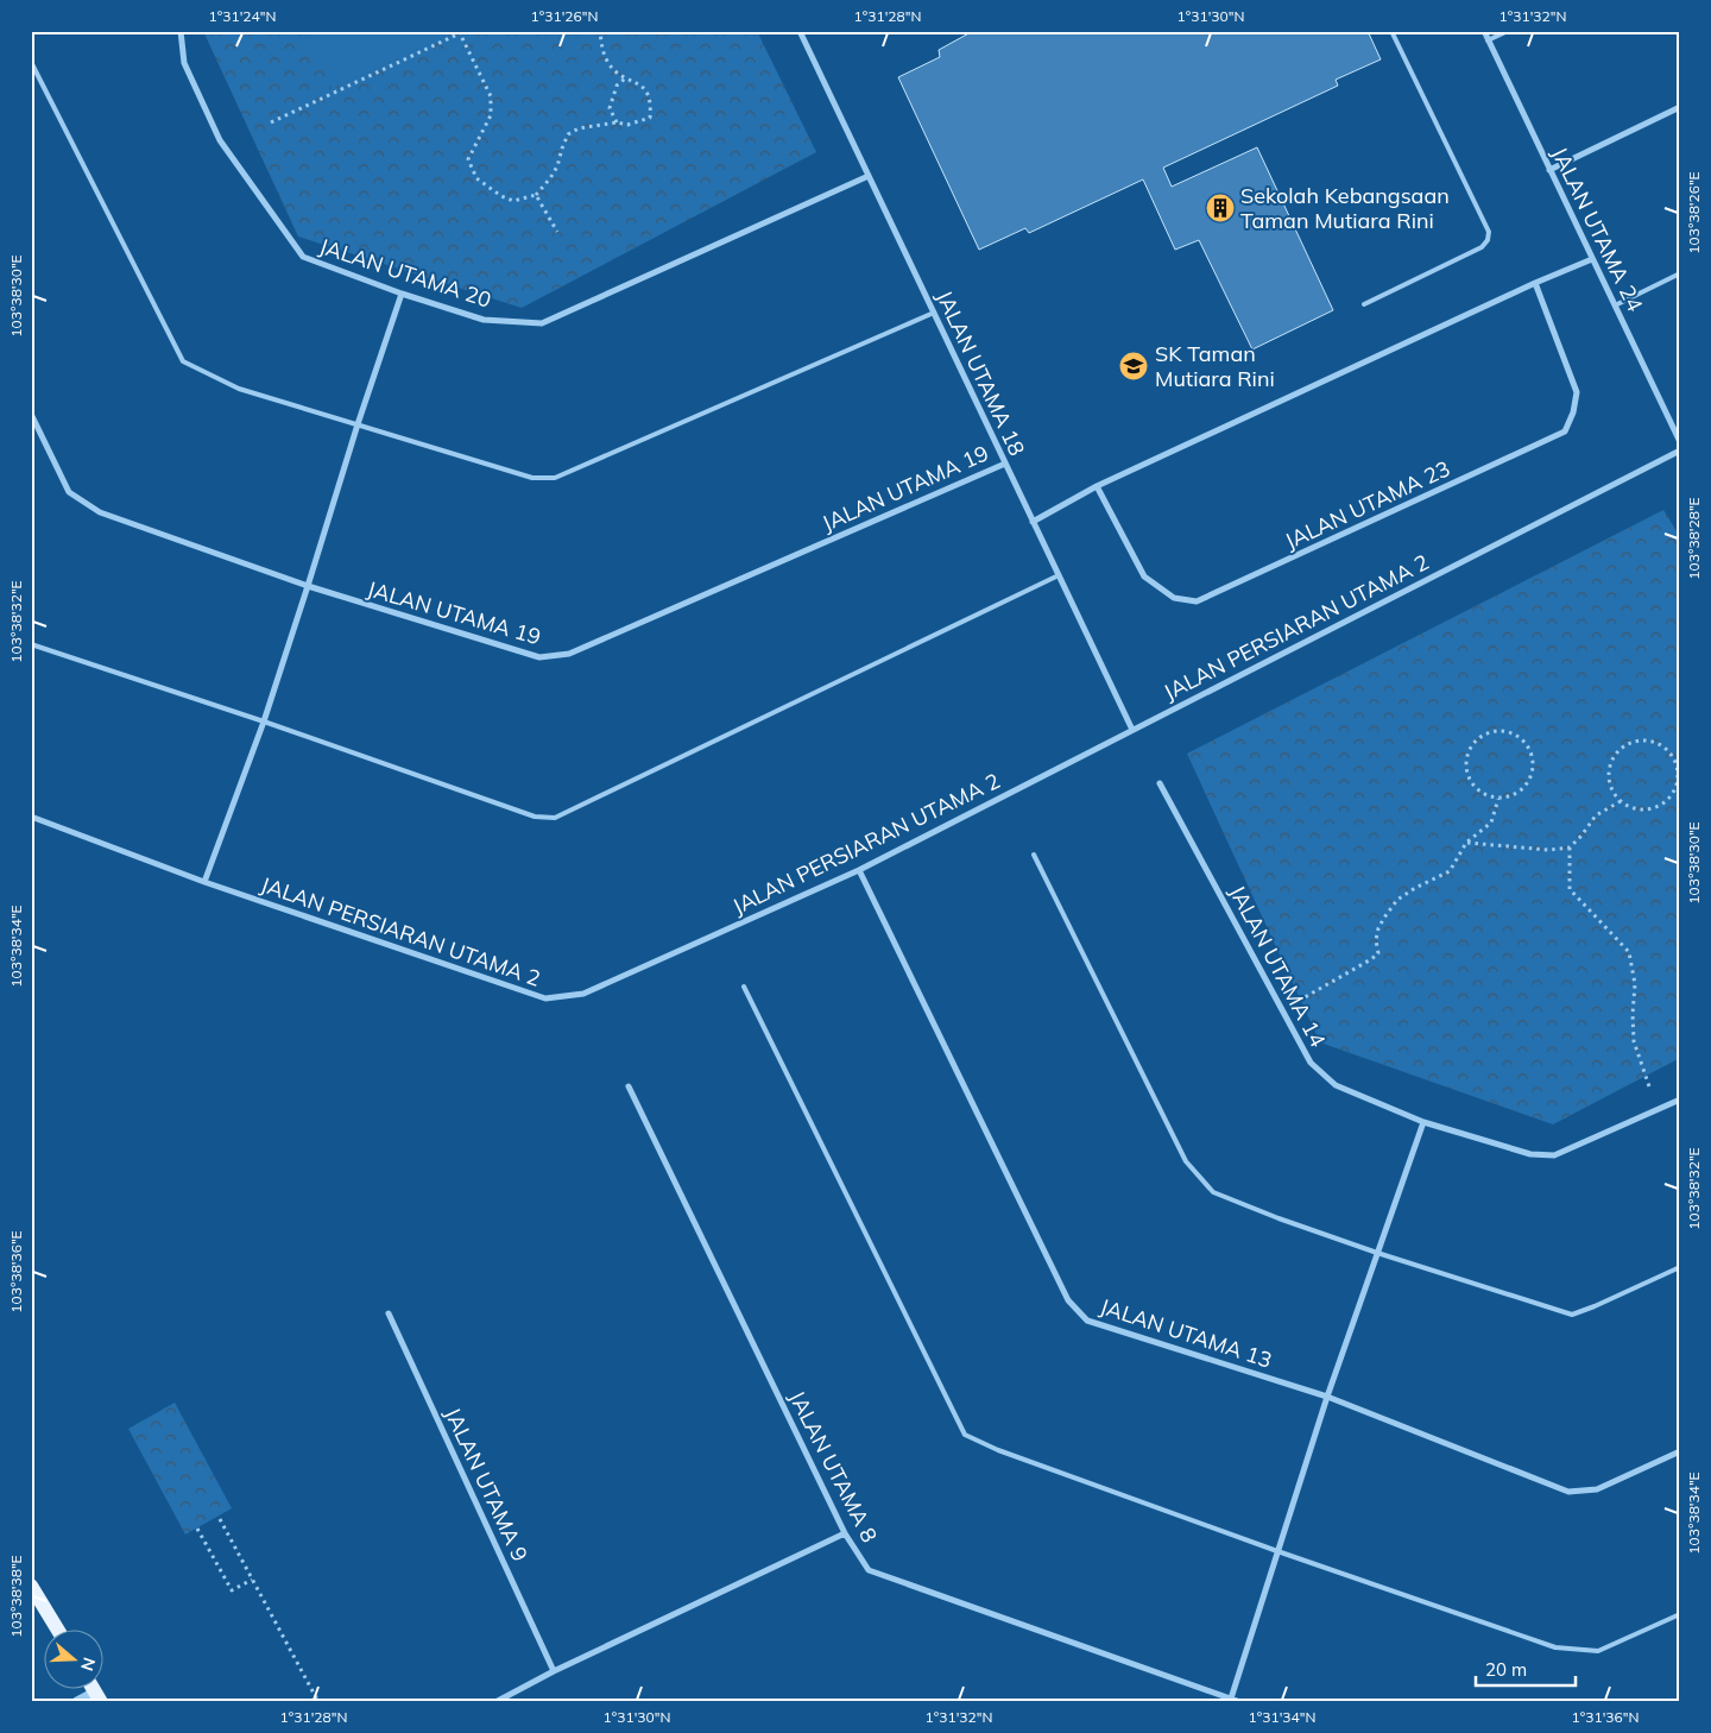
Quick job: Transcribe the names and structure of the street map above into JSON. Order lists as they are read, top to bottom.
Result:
{
  "streets": {
    "street": [
      "JALAN UTAMA 24",
      "JALAN UTAMA 20",
      "JALAN UTAMA 18",
      "JALAN UTAMA 19",
      "JALAN UTAMA 23",
      "JALAN PERSIARAN UTAMA 2",
      "JALAN UTAMA 14",
      "JALAN UTAMA 13",
      "JALAN UTAMA 8",
      "JALAN UTAMA 9"
    ]
  },
  "crossings": [
    ["JALAN UTAMA 20", "JALAN UTAMA 18"],
    ["JALAN UTAMA 18", "JALAN UTAMA 19"],
    ["JALAN UTAMA 18", "JALAN PERSIARAN UTAMA 2"],
    ["JALAN PERSIARAN UTAMA 2", "JALAN UTAMA 13"]
  ],
  "places": {
    "building": ["Sekolah Kebangsaan Taman Mutiara Rini"],
    "school or university": ["SK Taman Mutiara Rini"]
  },
  "scale_bar": "20 m",
  "north": "right",
  "coordinates": [
    "1°31'24\"N",
    "1°31'26\"N",
    "1°31'28\"N",
    "1°31'30\"N",
    "1°31'32\"N",
    "103°38'26\"E",
    "103°38'30\"E",
    "103°38'28\"E",
    "103°38'32\"E",
    "103°38'34\"E",
    "103°38'36\"E",
    "103°38'38\"E",
    "1°31'34\"N",
    "1°31'36\"N"
  ]
}
